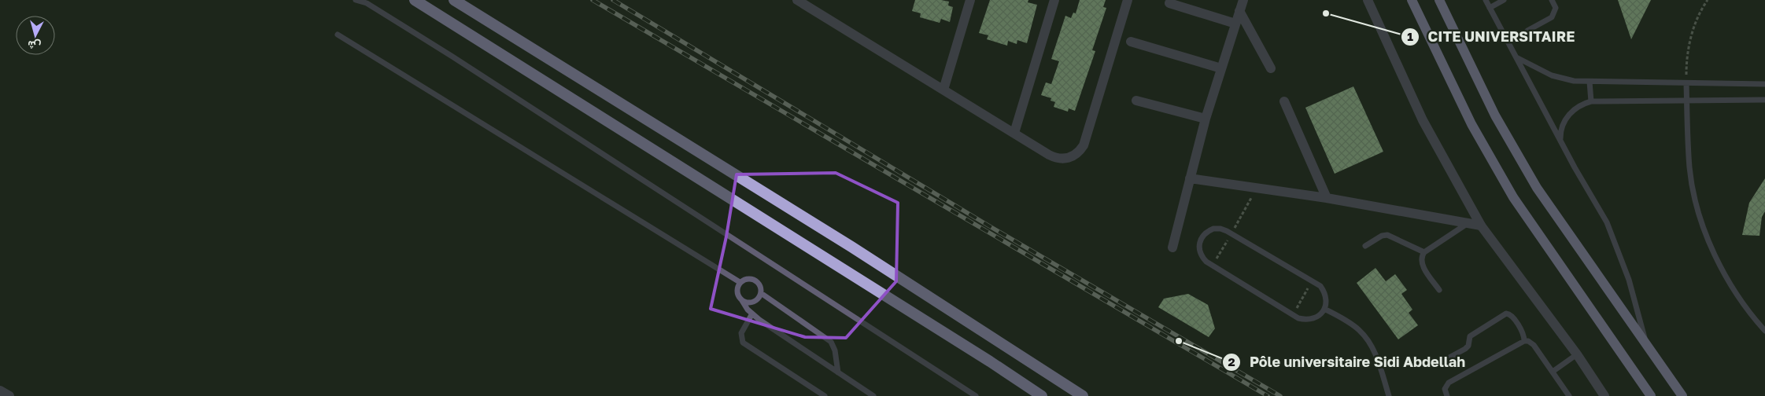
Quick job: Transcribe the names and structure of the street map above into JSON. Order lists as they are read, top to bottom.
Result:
{
  "places": ["CITE UNIVERSITAIRE", "Pôle universitaire Sidi Abdellah"],
  "north": "bottom"
}
